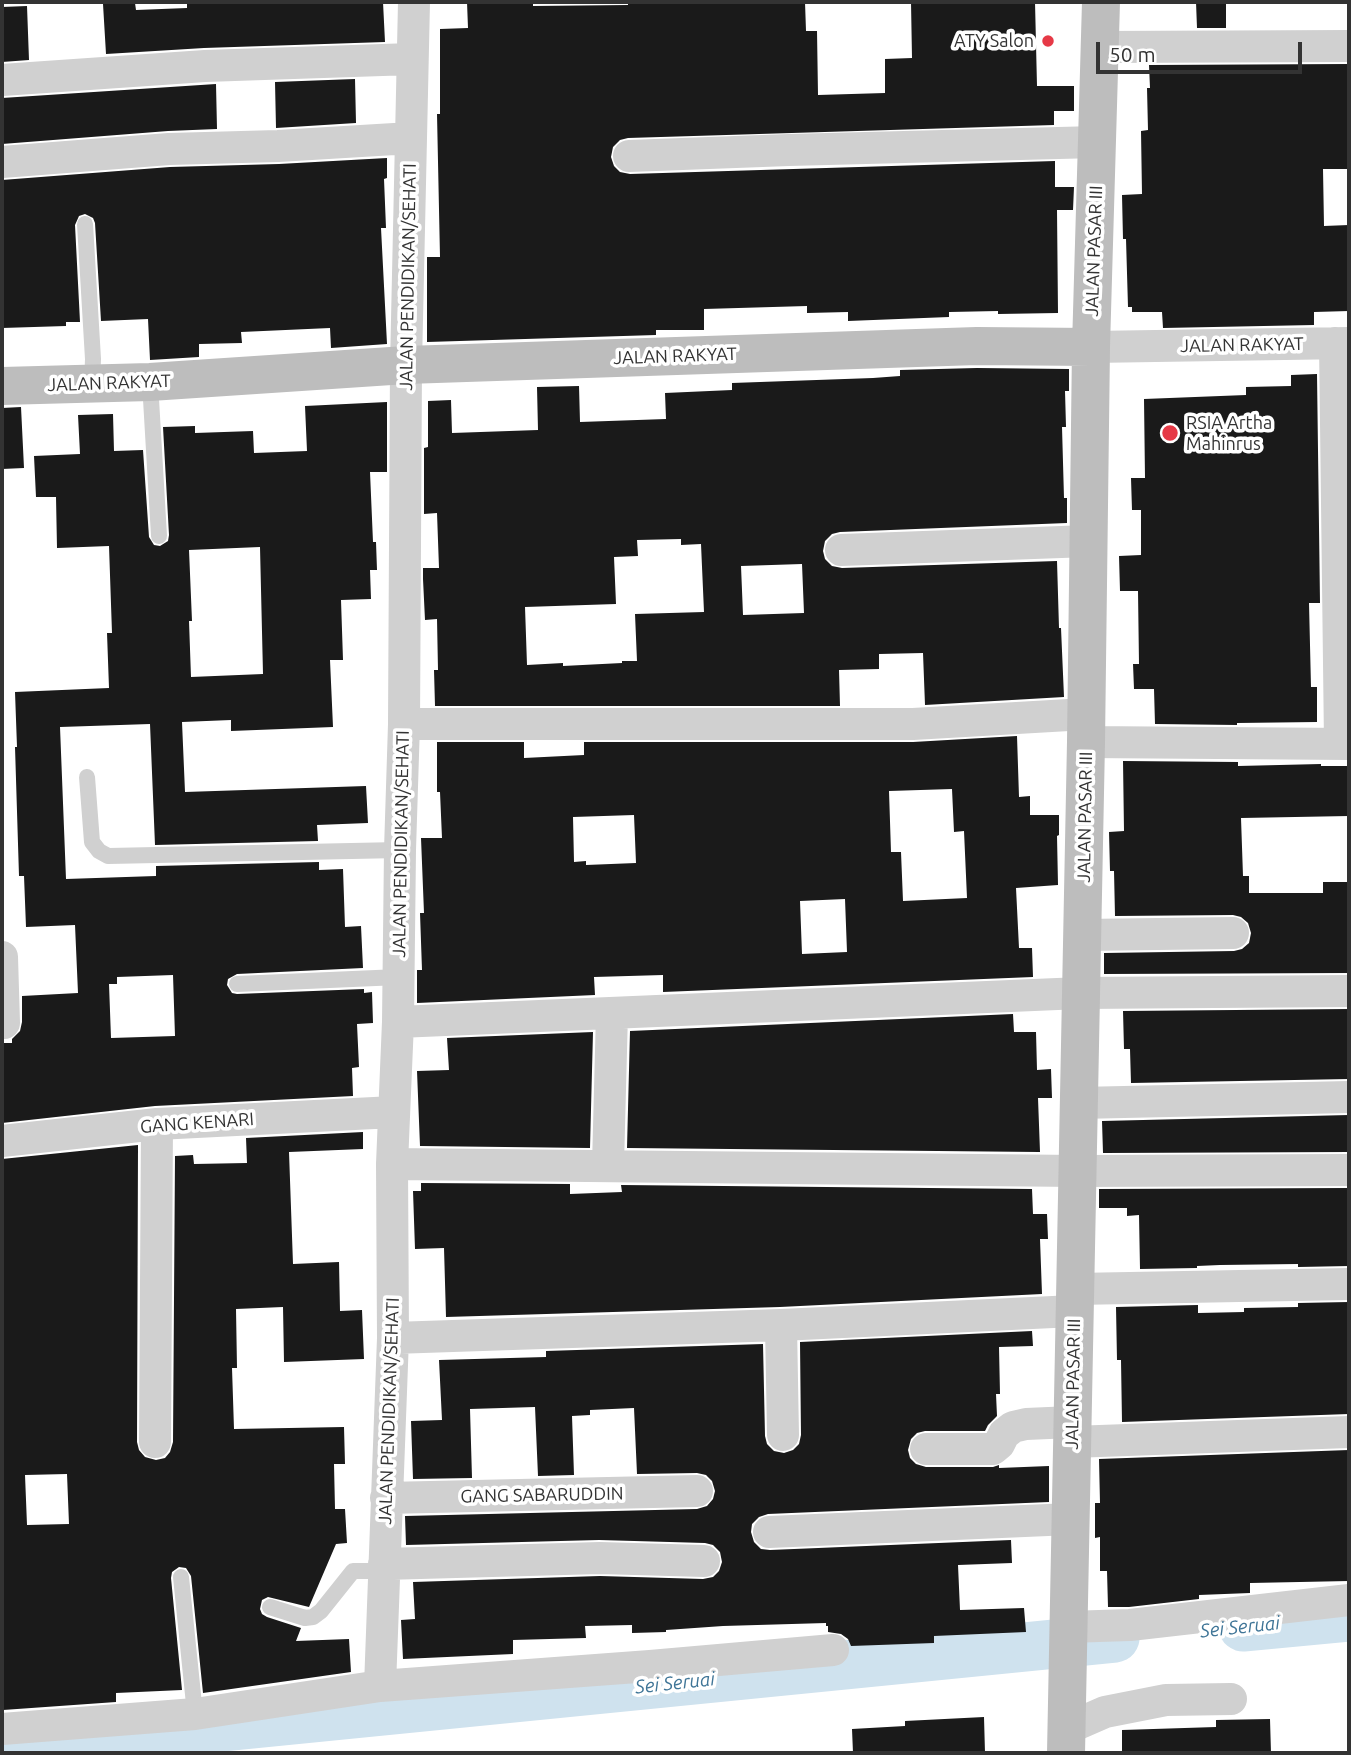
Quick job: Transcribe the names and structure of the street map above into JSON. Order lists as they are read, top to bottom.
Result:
{
  "streets": {
    "street": [
      "JALAN PASAR III",
      "JALAN PENDIDIKAN/SEHATI",
      "JALAN RAKYAT",
      "GANG KENARI",
      "GANG SABARUDDIN"
    ]
  },
  "crossings": [
    ["JALAN PASAR III", "JALAN RAKYAT"],
    ["JALAN PENDIDIKAN/SEHATI", "JALAN RAKYAT"],
    ["JALAN PENDIDIKAN/SEHATI", "GANG KENARI"],
    ["JALAN PENDIDIKAN/SEHATI", "GANG SABARUDDIN"]
  ],
  "water": ["Sei Seruai"],
  "places": ["ATY Salon", "RSIA Artha Mahinrus"],
  "scale_bar": "50 m"
}
